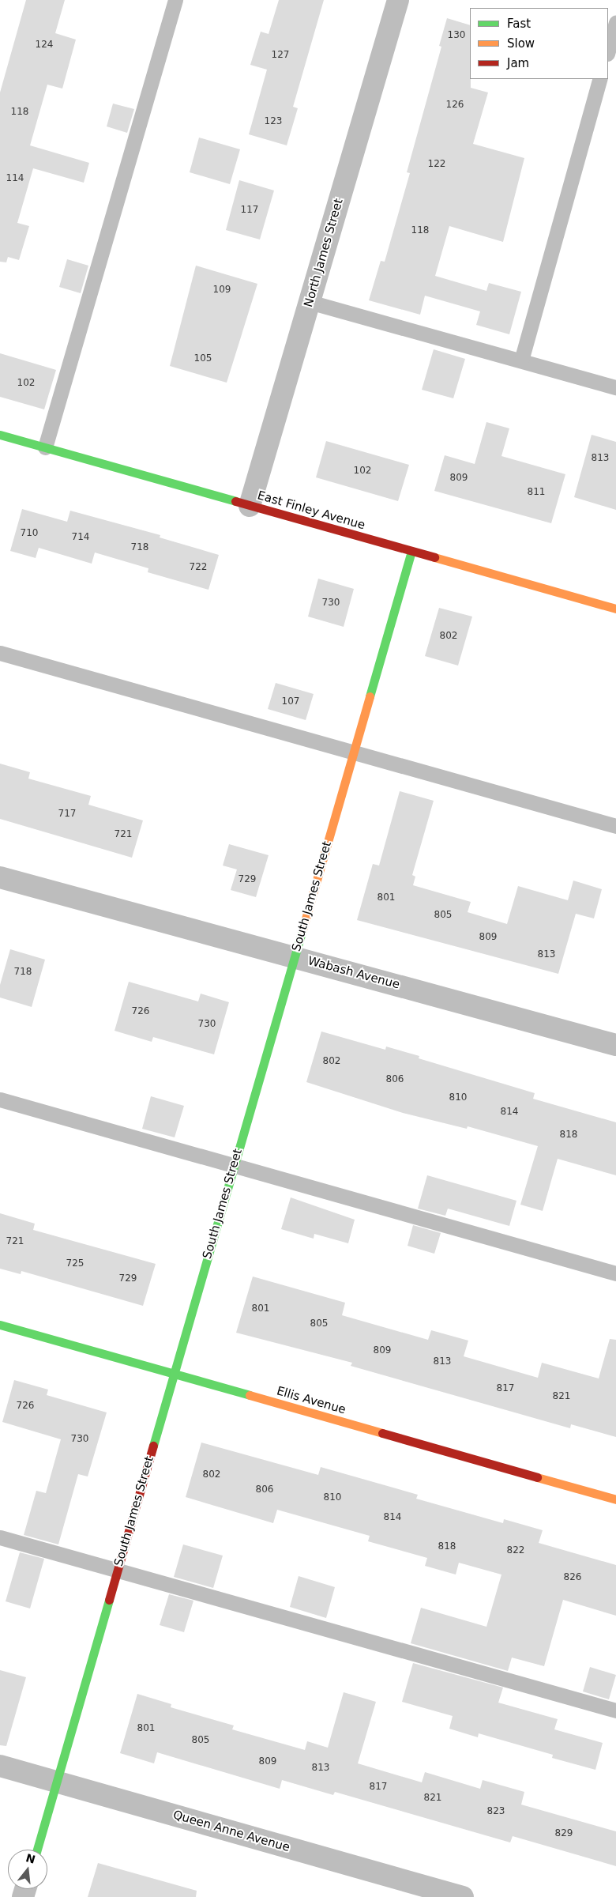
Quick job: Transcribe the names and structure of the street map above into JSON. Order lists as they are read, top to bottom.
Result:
{
  "streets": {
    "street": [
      "North James Street",
      "East Finley Avenue",
      "South James Street",
      "Wabash Avenue",
      "Ellis Avenue",
      "Queen Anne Avenue"
    ]
  },
  "crossings": [
    ["North James Street", "East Finley Avenue"],
    ["East Finley Avenue", "South James Street"],
    ["South James Street", "Wabash Avenue"],
    ["South James Street", "Ellis Avenue"],
    ["South James Street", "Queen Anne Avenue"]
  ],
  "house_numbers": [
    "130",
    "124",
    "127",
    "126",
    "118",
    "123",
    "122",
    "114",
    "117",
    "118",
    "109",
    "105",
    "102",
    "813",
    "102",
    "809",
    "811",
    "710",
    "714",
    "718",
    "722",
    "730",
    "802",
    "107",
    "717",
    "721",
    "729",
    "801",
    "805",
    "809",
    "813",
    "718",
    "726",
    "730",
    "802",
    "806",
    "810",
    "814",
    "818",
    "721",
    "725",
    "729",
    "801",
    "805",
    "809",
    "813",
    "817",
    "821",
    "726",
    "730",
    "802",
    "806",
    "810",
    "814",
    "818",
    "822",
    "826",
    "801",
    "805",
    "809",
    "813",
    "817",
    "821",
    "823",
    "829"
  ],
  "legend": ["Fast", "Slow", "Jam"],
  "north": "top"
}
